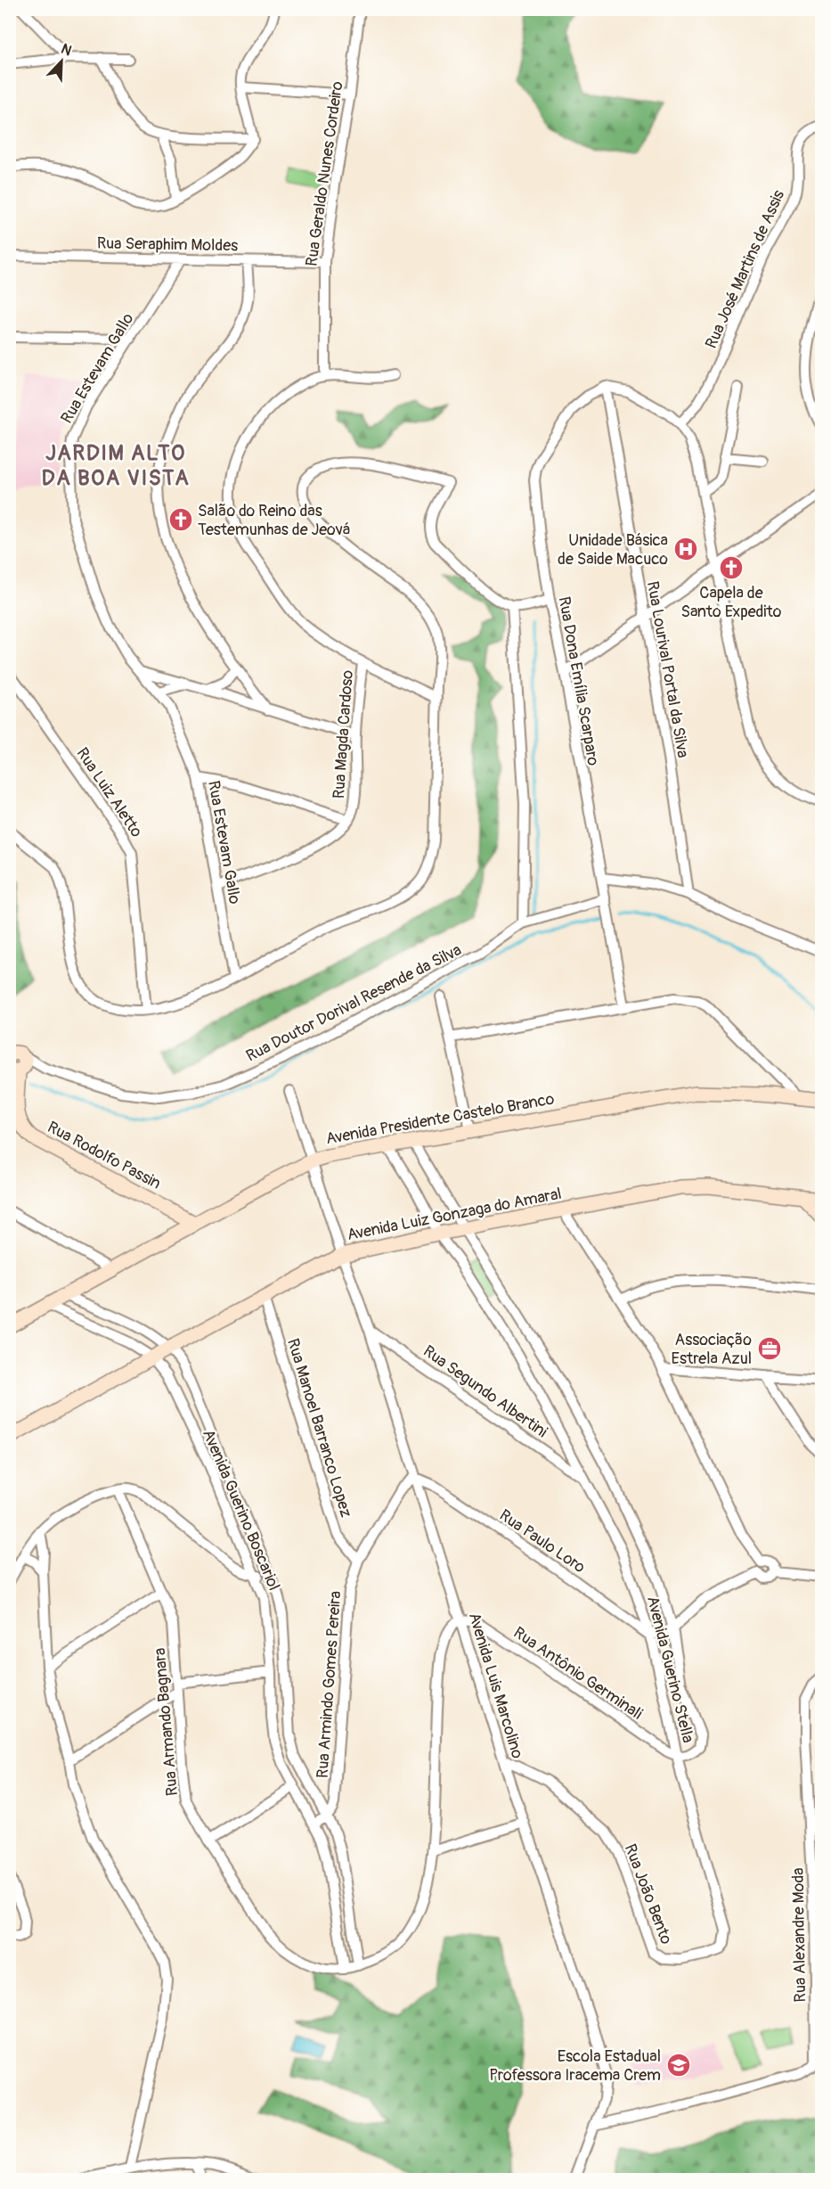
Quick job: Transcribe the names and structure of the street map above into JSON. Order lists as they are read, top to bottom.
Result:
{
  "streets": {
    "street": [
      "Rua Geraldo Nunes Cordeiro",
      "Rua Seraphim Moldes",
      "Rua José Martins de Assis",
      "Rua Estevam Gallo",
      "Rua Lourival Portal da Silva",
      "Rua Dona Emília Scarparo",
      "Rua Magda Cardoso",
      "Rua Luiz Aletto",
      "Rua Doutor Dorival Resende da Silva",
      "Avenida Presidente Castelo Branco",
      "Rua Rodolfo Passin",
      "Avenida Luiz Gonzaga do Amaral",
      "Rua Segundo Albertini",
      "Rua Manoel Barranco Lopez",
      "Avenida Guerino Boscariol",
      "Rua Paulo Loro",
      "Avenida Guerino Stella",
      "Rua Antônio Germinali",
      "Rua Armindo Gomes Pereira",
      "Avenida Luis Marcolino",
      "Rua Armando Bagnara",
      "Rua João Bento",
      "Rua Alexandre Moda"
    ]
  },
  "crossings": [
    ["Rua Geraldo Nunes Cordeiro", "Rua Seraphim Moldes"],
    ["Rua Seraphim Moldes", "Rua Estevam Gallo"],
    ["Rua Estevam Gallo", "Rua Magda Cardoso"],
    ["Rua Lourival Portal da Silva", "Rua Dona Emília Scarparo"],
    ["Rua Dona Emília Scarparo", "Rua Doutor Dorival Resende da Silva"],
    ["Rua Doutor Dorival Resende da Silva", "Rua Rodolfo Passin"],
    ["Avenida Presidente Castelo Branco", "Rua Rodolfo Passin"],
    ["Avenida Presidente Castelo Branco", "Avenida Guerino Boscariol"],
    ["Avenida Presidente Castelo Branco", "Avenida Guerino Stella"],
    ["Avenida Presidente Castelo Branco", "Avenida Luis Marcolino"],
    ["Avenida Luiz Gonzaga do Amaral", "Rua Manoel Barranco Lopez"],
    ["Avenida Luiz Gonzaga do Amaral", "Avenida Guerino Boscariol"],
    ["Avenida Luiz Gonzaga do Amaral", "Avenida Guerino Stella"],
    ["Avenida Luiz Gonzaga do Amaral", "Avenida Luis Marcolino"],
    ["Rua Segundo Albertini", "Avenida Guerino Stella"],
    ["Rua Segundo Albertini", "Avenida Luis Marcolino"],
    ["Rua Manoel Barranco Lopez", "Rua Armindo Gomes Pereira"],
    ["Avenida Guerino Boscariol", "Rua Armindo Gomes Pereira"],
    ["Rua Paulo Loro", "Avenida Guerino Stella"],
    ["Rua Paulo Loro", "Rua Armindo Gomes Pereira"],
    ["Rua Paulo Loro", "Avenida Luis Marcolino"],
    ["Avenida Guerino Stella", "Rua Antônio Germinali"],
    ["Avenida Guerino Stella", "Rua João Bento"],
    ["Rua Antônio Germinali", "Avenida Luis Marcolino"],
    ["Rua Antônio Germinali", "Rua Armando Bagnara"],
    ["Rua Antônio Germinali", "Rua João Bento"],
    ["Rua Armindo Gomes Pereira", "Avenida Luis Marcolino"],
    ["Avenida Luis Marcolino", "Rua Armando Bagnara"],
    ["Avenida Luis Marcolino", "Rua João Bento"],
    ["Avenida Luis Marcolino", "Rua Alexandre Moda"]
  ],
  "districts": ["JARDIM ALTO DA BOA VISTA"],
  "places": {
    "church": ["Salão do Reino das Testemunhas de Jeová", "Capela de Santo Expedito"],
    "hospital": ["Unidade Básica de Saide Macuco"],
    "office": ["Associação Estrela Azul"],
    "school or university": ["Escola Estadual Professora Iracema Crem"]
  },
  "north": "top right"
}
